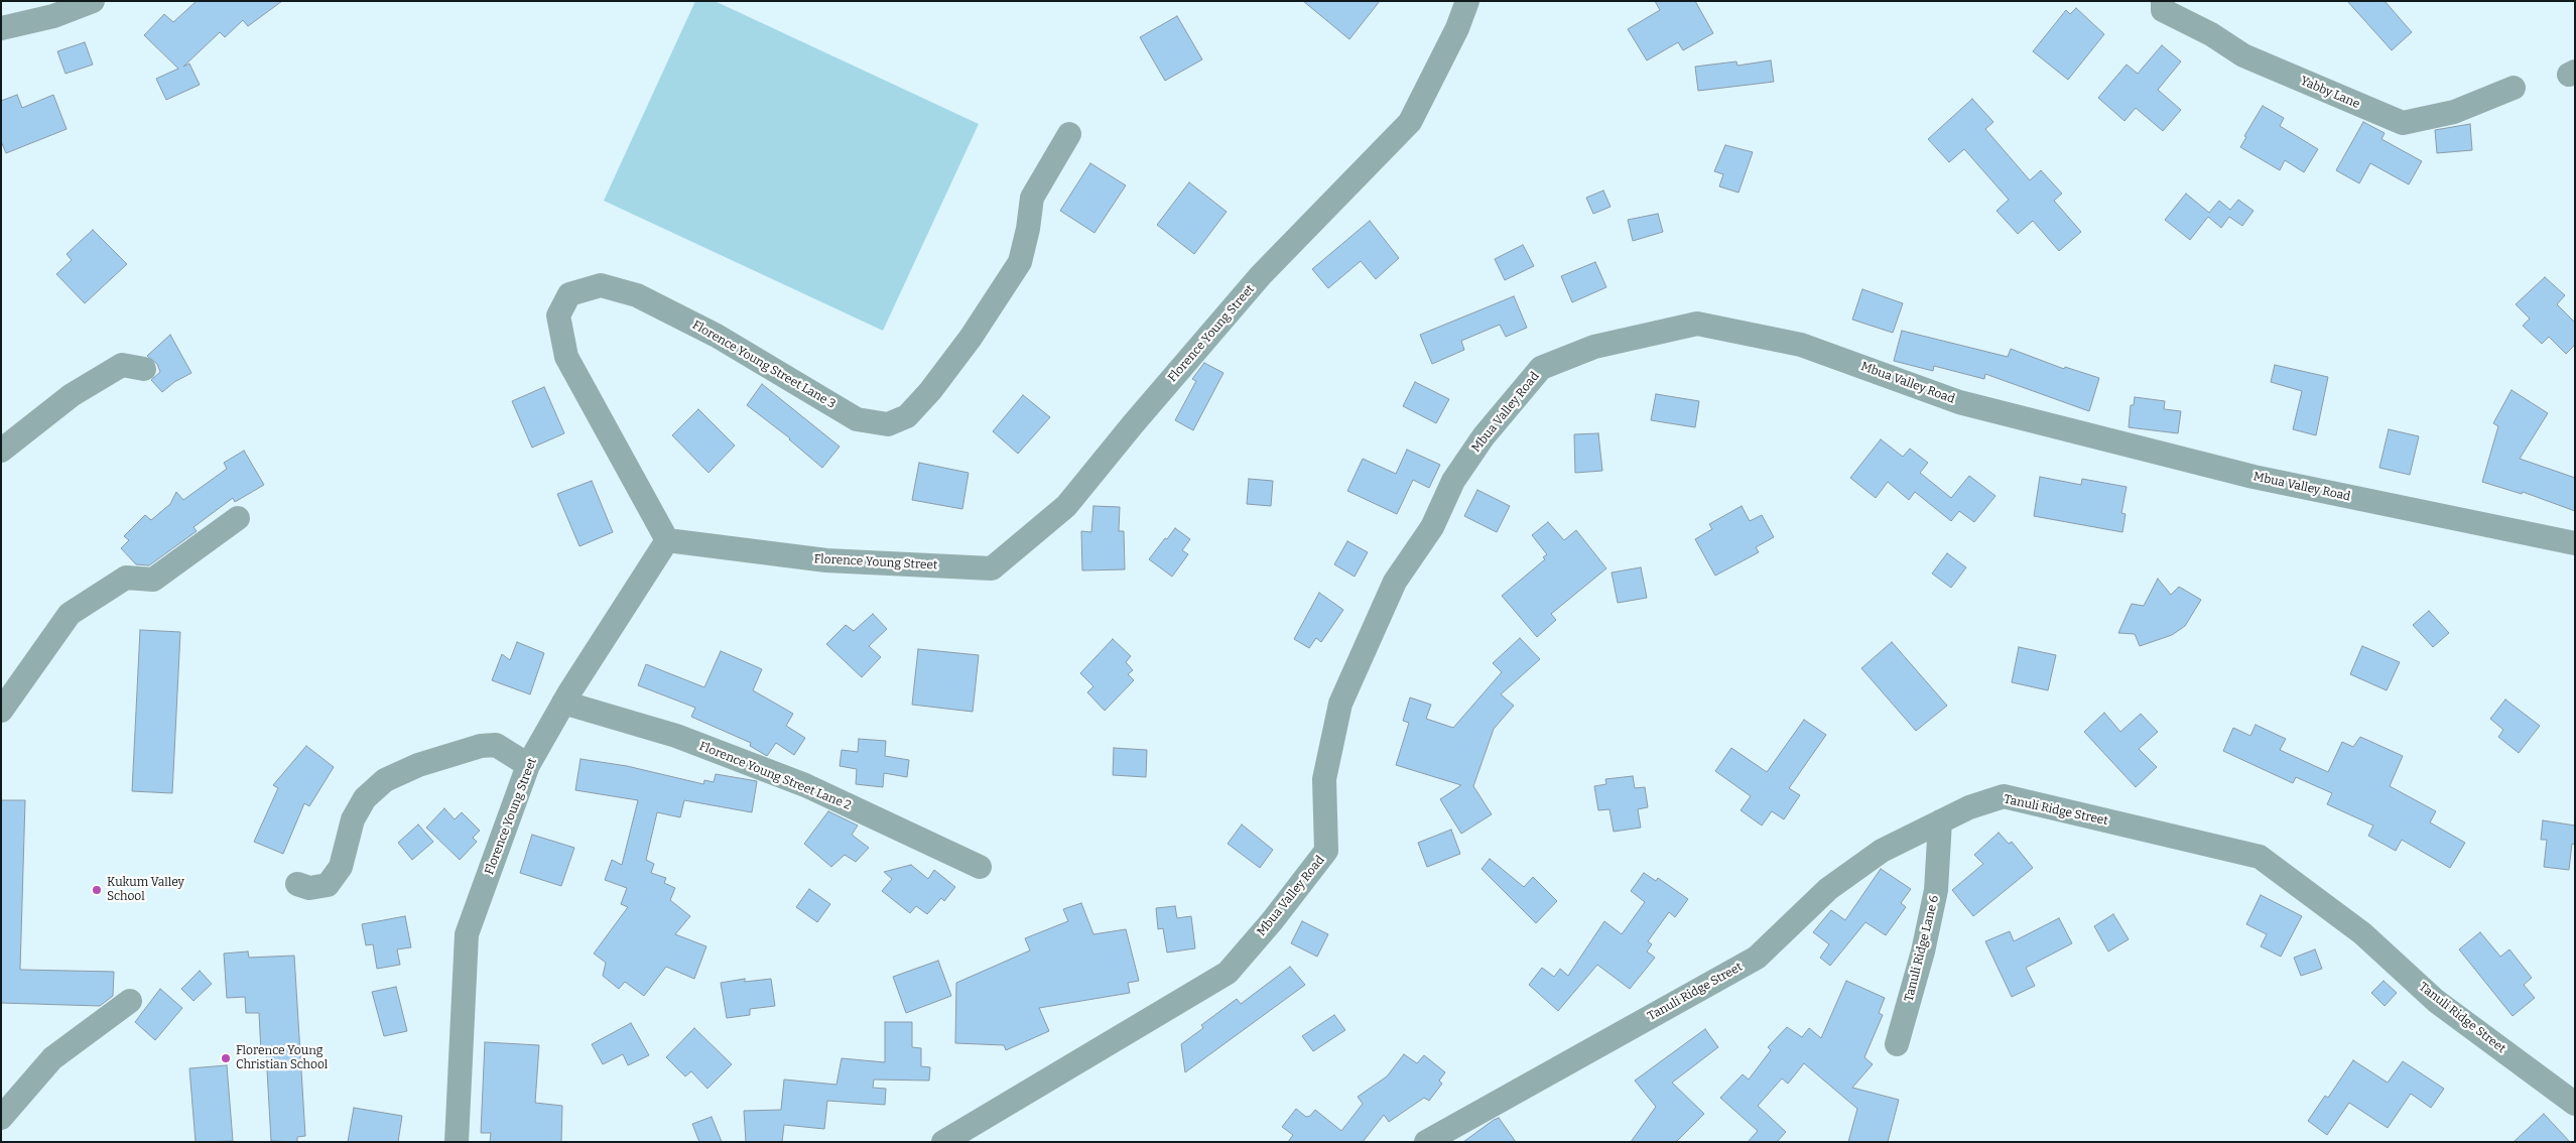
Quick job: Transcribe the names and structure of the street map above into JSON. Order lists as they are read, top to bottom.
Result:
{
  "streets": {
    "street": [
      "Yabby Lane",
      "Florence Young Street",
      "Florence Young Street Lane 3",
      "Mbua Valley Road",
      "Florence Young Street Lane 2",
      "Tanuli Ridge Street",
      "Tanuli Ridge Lane 6"
    ]
  },
  "crossings": [
    ["Florence Young Street", "Florence Young Street Lane 3"],
    ["Florence Young Street", "Florence Young Street Lane 2"],
    ["Tanuli Ridge Street", "Tanuli Ridge Lane 6"]
  ],
  "places": ["Kukum Valley School", "Florence Young Christian School"]
}
